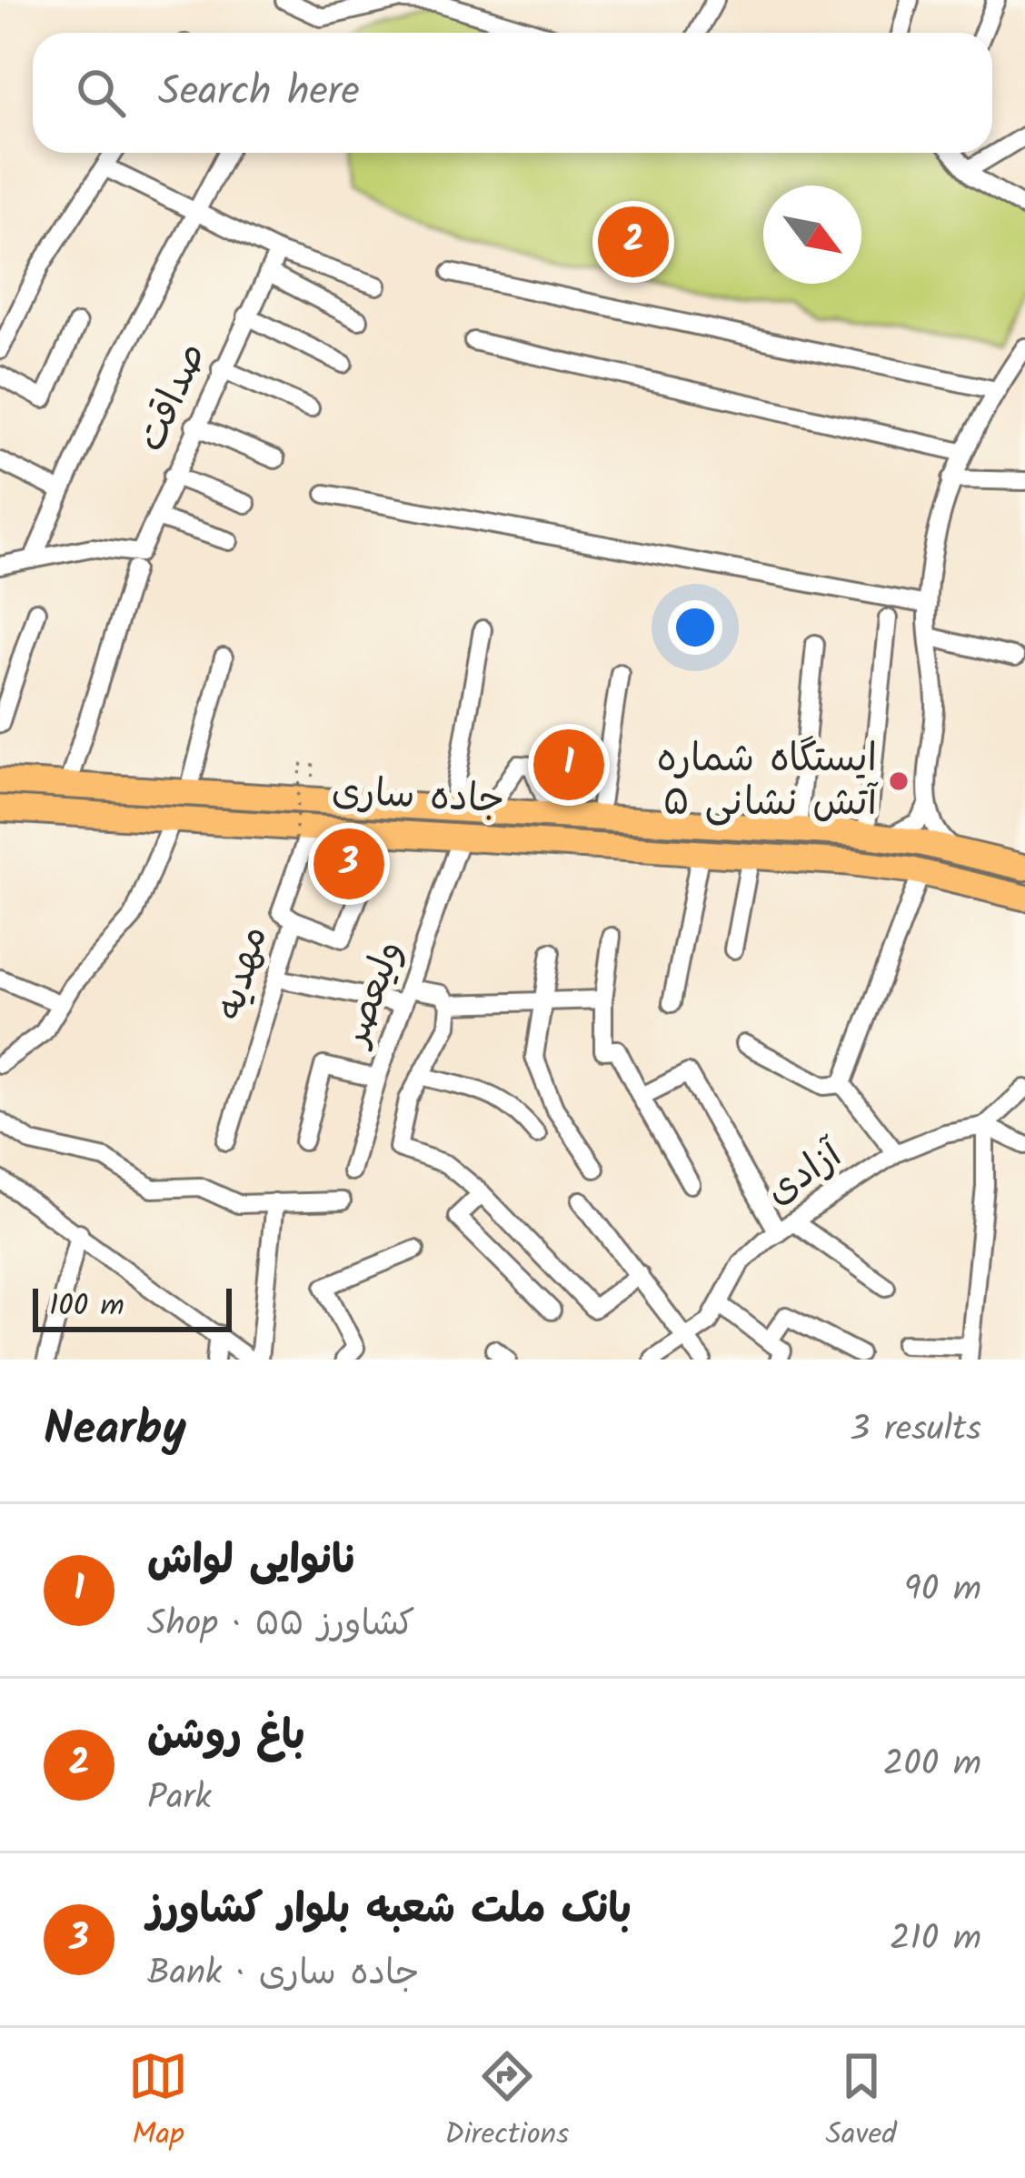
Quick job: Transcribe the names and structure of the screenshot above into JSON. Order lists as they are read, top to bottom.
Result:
{
  "streets": {
    "highway": ["جاده ساری"],
    "street": [
      "صداقت",
      "مهدیه",
      "ولیعصر",
      "آزادی"
    ]
  },
  "crossings": [
    ["جاده ساری", "مهدیه"],
    ["جاده ساری", "ولیعصر"]
  ],
  "places": ["ایستگاه شماره ۵ آتش نشانی"],
  "scale_bar": "100 m",
  "north": "bottom right",
  "page": {
    "search": "Search here",
    "pins": ["2", "1", "3"],
    "scale": "100 m",
    "heading": ["Nearby", "3 results"],
    "list": [
      {
        "mark": "1",
        "name": "نانوایی لواش",
        "note": "Shop · کشاورز ۵۵",
        "value": "90 m"
      },
      {
        "mark": "2",
        "name": "باغ روشن",
        "note": "Park",
        "value": "200 m"
      },
      {
        "mark": "3",
        "name": "بانک ملت شعبه بلوار کشاورز",
        "note": "Bank · جاده ساری",
        "value": "210 m"
      }
    ],
    "nav": ["Map", "Directions", "Saved"]
  }
}
